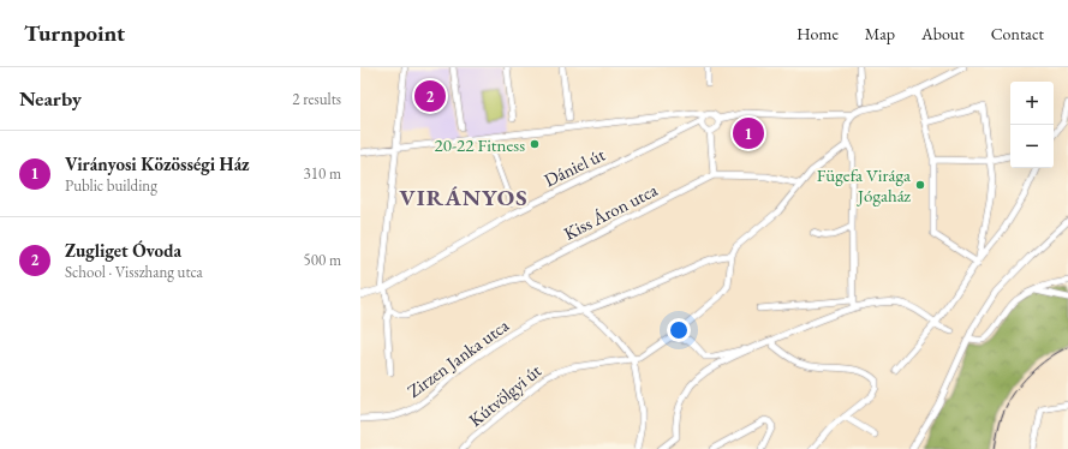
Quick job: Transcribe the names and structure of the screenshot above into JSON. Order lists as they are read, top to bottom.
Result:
{
  "streets": {
    "street": [
      "Dániel út",
      "Kiss Áron utca",
      "Zirzen Janka utca",
      "Kútvölgyi út"
    ]
  },
  "crossings": [
    ["Zirzen Janka utca", "Kútvölgyi út"]
  ],
  "districts": ["VIRÁNYOS"],
  "places": ["20-22 Fitness", "Fügefa Virága Jógaház"],
  "page": {
    "header": "Turnpoint",
    "nav": [
      "Home",
      "Map",
      "About",
      "Contact"
    ],
    "heading": ["Nearby", "2 results"],
    "pins": ["2", "1"],
    "map_buttons": ["+", "−"],
    "list": [
      {
        "mark": "1",
        "name": "Virányosi Közösségi Ház",
        "note": "Public building",
        "value": "310 m"
      },
      {
        "mark": "2",
        "name": "Zugliget Óvoda",
        "note": "School · Visszhang utca",
        "value": "500 m"
      }
    ]
  }
}
